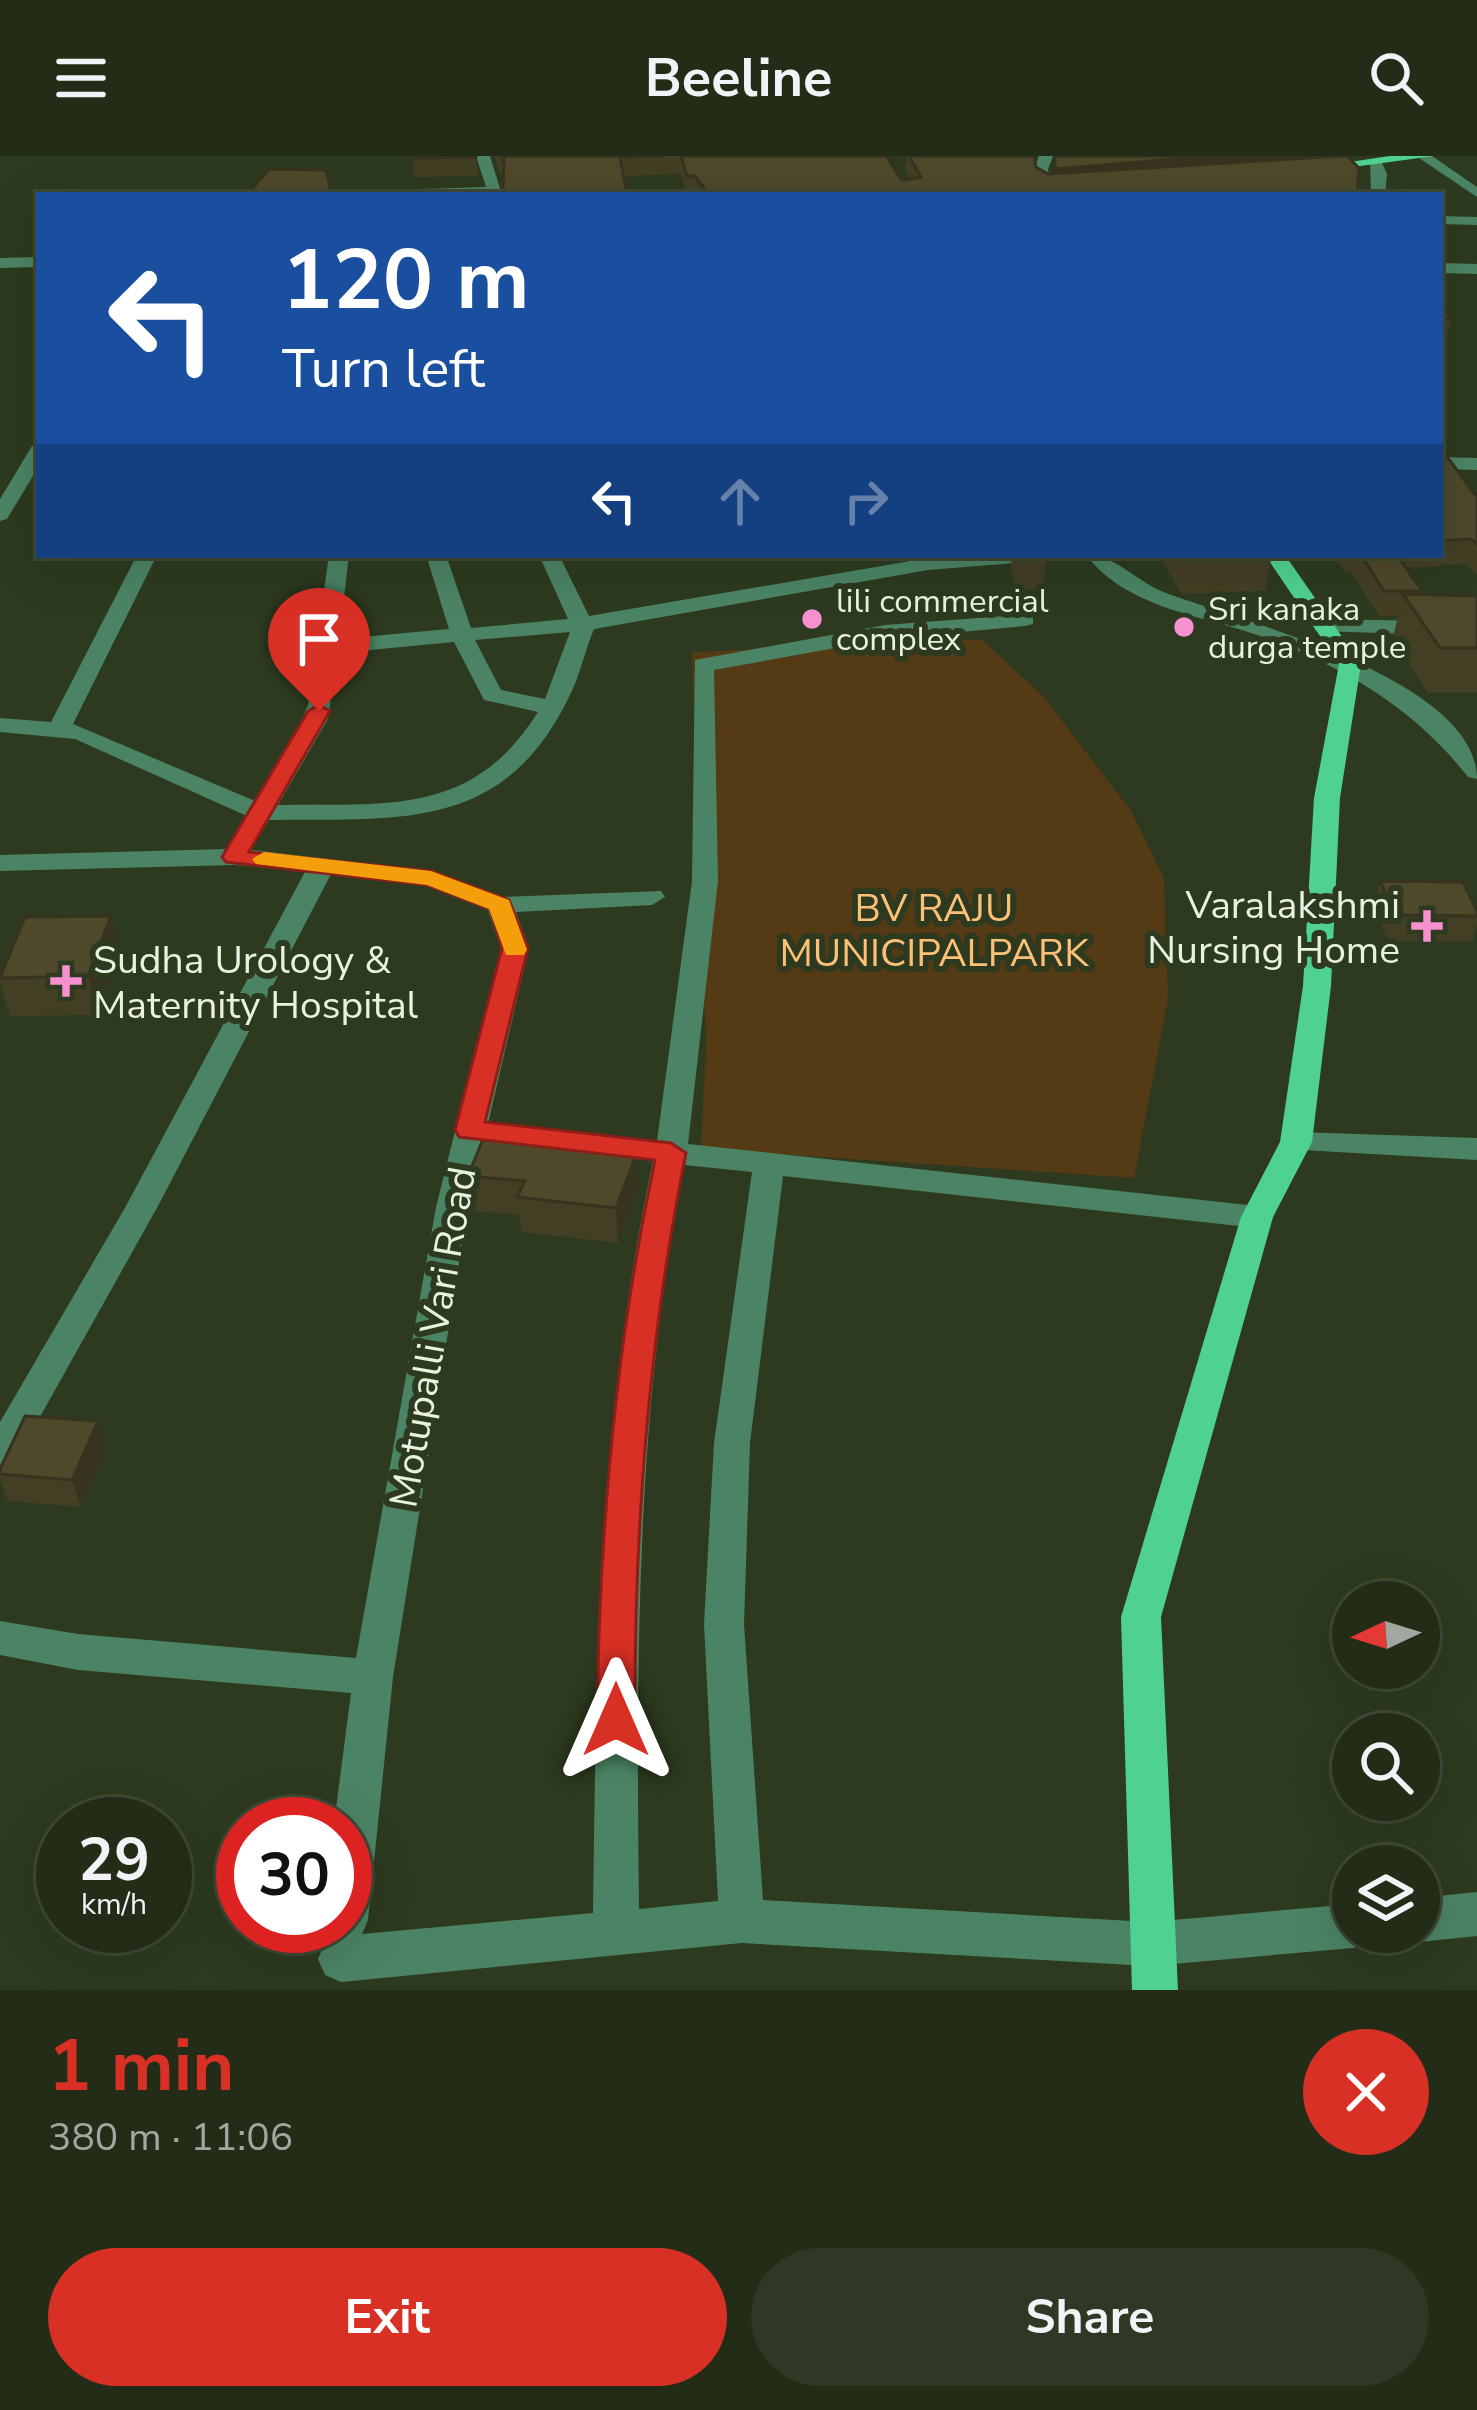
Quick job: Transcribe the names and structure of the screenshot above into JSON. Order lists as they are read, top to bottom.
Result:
{
  "streets": {
    "street": ["Motupalli Vari Road"]
  },
  "parks": ["BV RAJU MUNICIPALPARK"],
  "places": {
    "other": ["lili commercial complex", "Sri kanaka durga temple"],
    "health": ["Varalakshmi Nursing Home", "Sudha Urology & Maternity Hospital"]
  },
  "north": "left",
  "page": {
    "header": "Beeline",
    "turn": ["120 m", "Turn left"],
    "speed": "29 km/h",
    "limit": "30",
    "heading": ["1 min", "380 m · 11:06"],
    "buttons": ["Exit", "Share"]
  }
}
